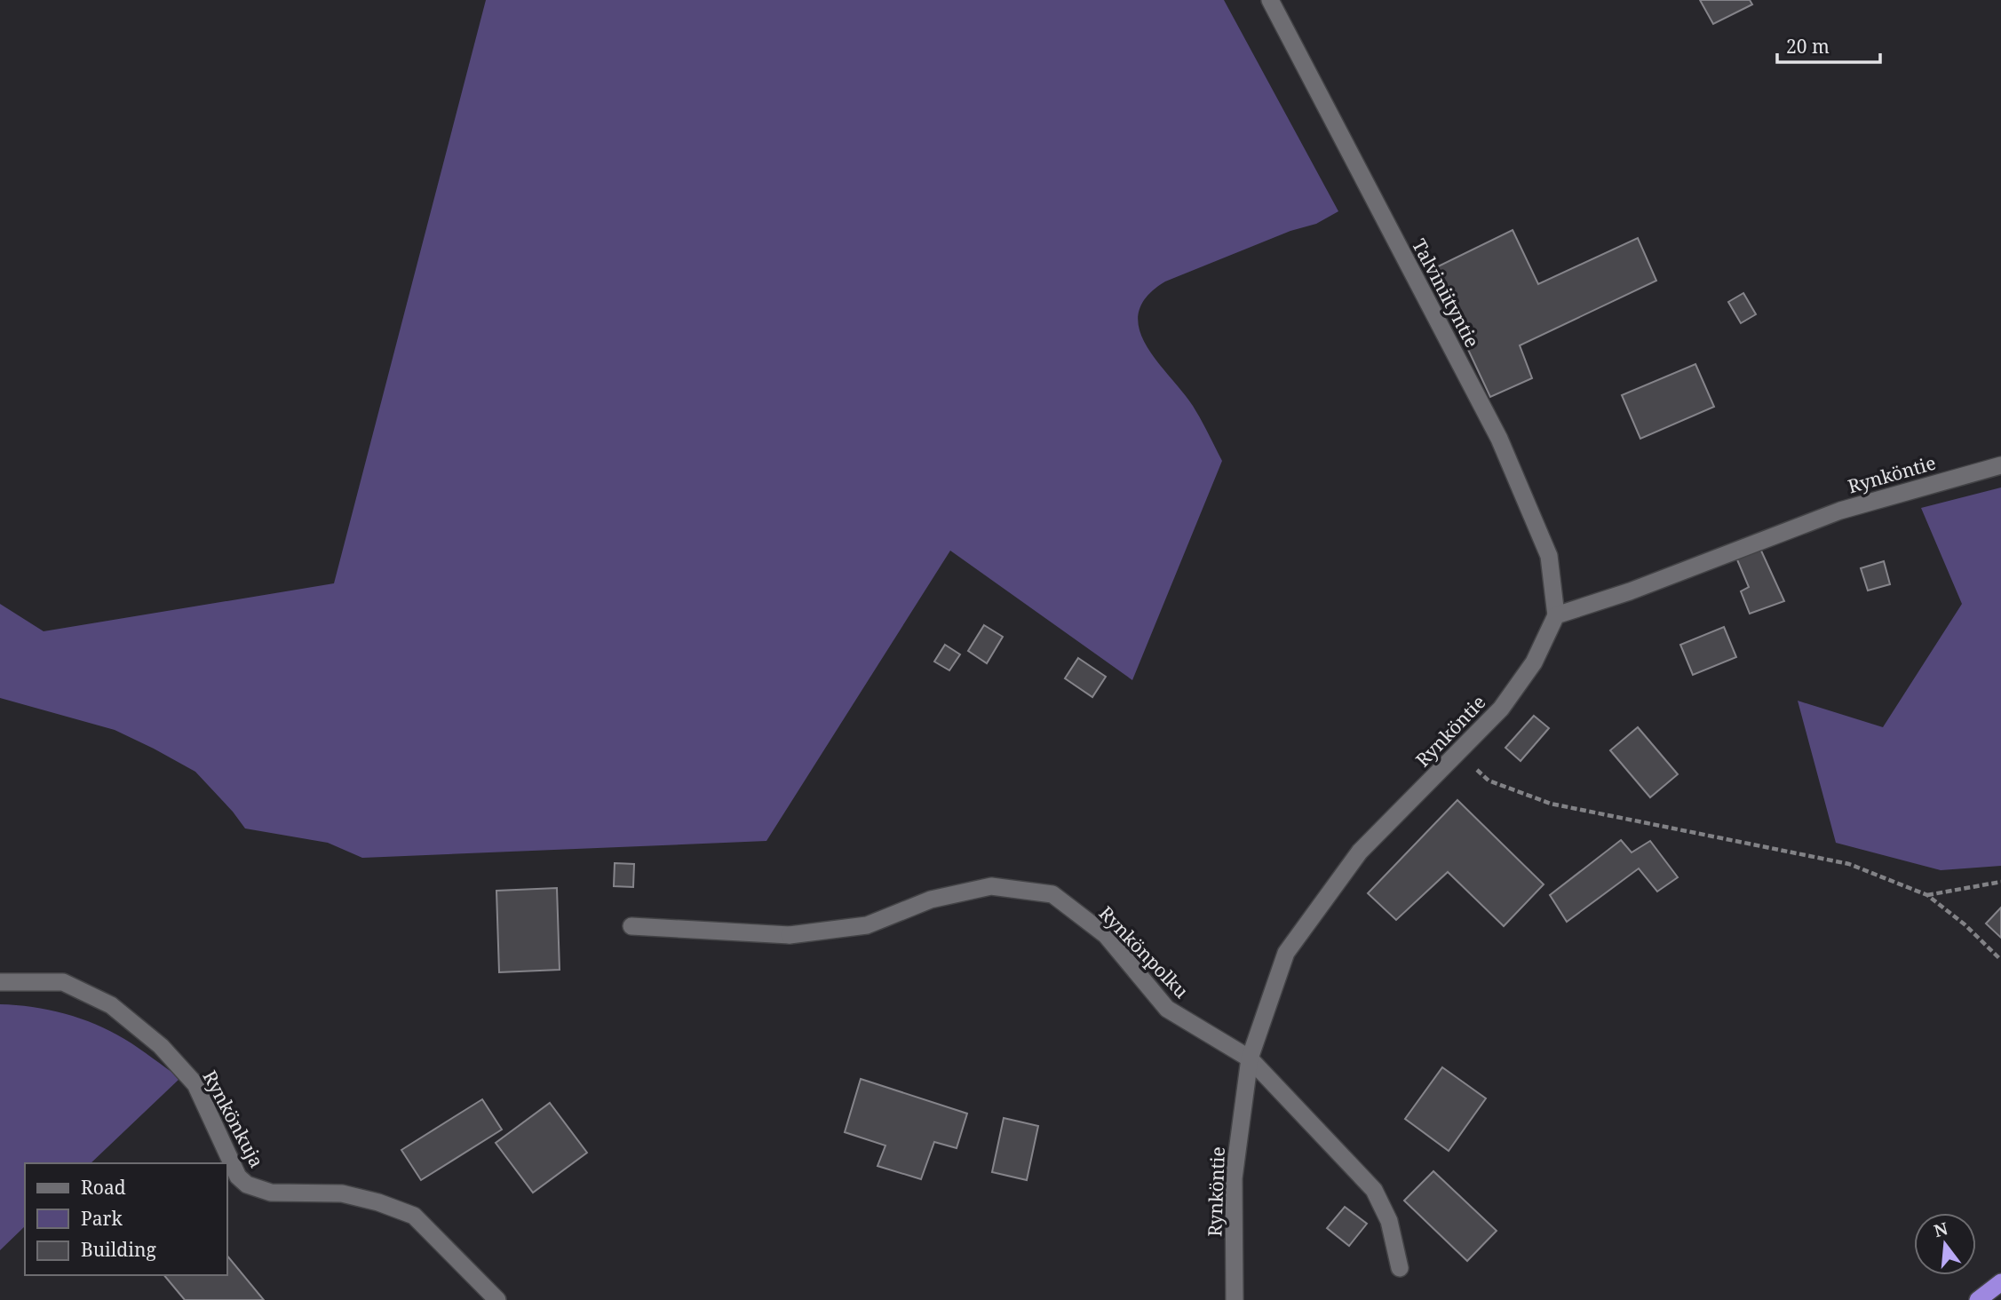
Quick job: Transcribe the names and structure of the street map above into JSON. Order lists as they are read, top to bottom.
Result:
{
  "streets": {
    "street": [
      "Talviniityntie",
      "Rynköntie",
      "Rynkönpolku",
      "Rynkönkuja"
    ]
  },
  "crossings": [
    ["Talviniityntie", "Rynköntie"],
    ["Rynköntie", "Rynkönpolku"]
  ],
  "legend": ["Road", "Park", "Building"],
  "scale_bar": "20 m",
  "north": "top"
}
